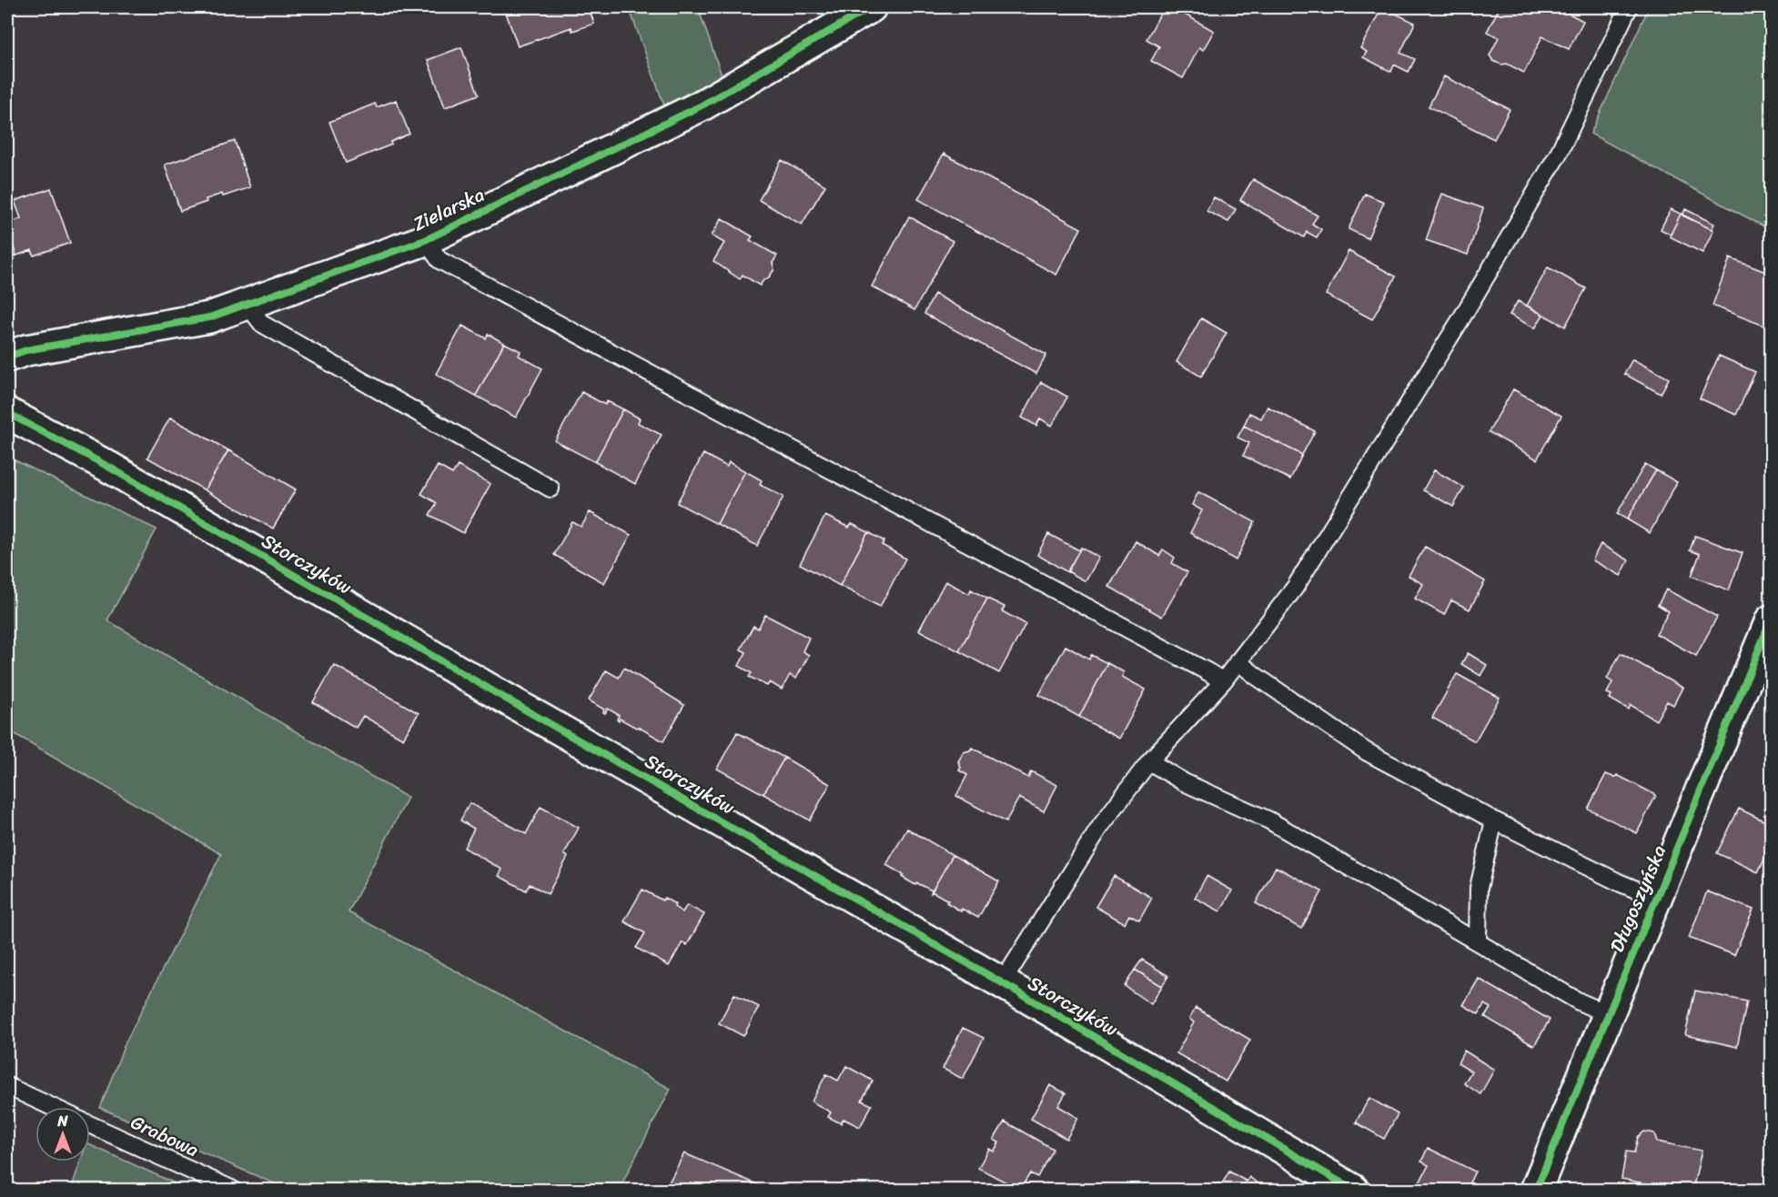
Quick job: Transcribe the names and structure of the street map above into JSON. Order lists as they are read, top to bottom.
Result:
{
  "streets": {
    "street": ["Zielarska", "Storczyków", "Długoszyńska"],
    "lane": ["Grabowa"]
  },
  "north": "top"
}
